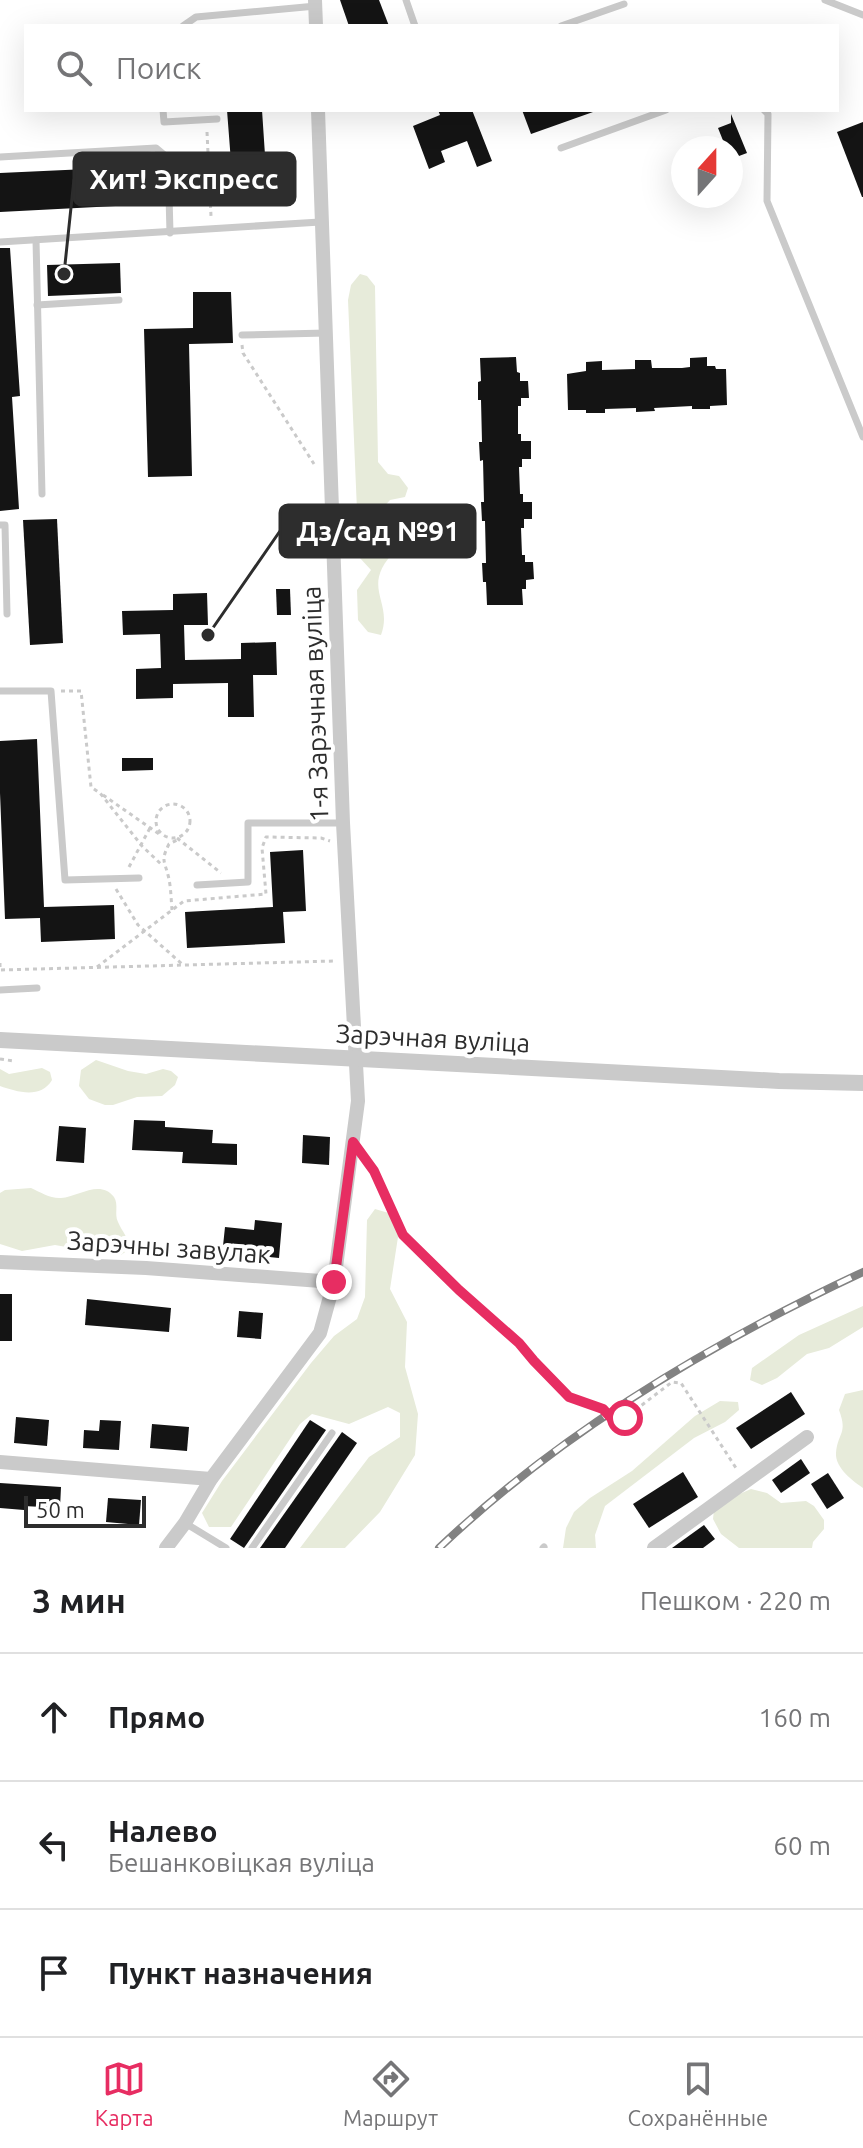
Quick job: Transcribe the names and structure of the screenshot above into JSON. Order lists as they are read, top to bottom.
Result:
{
  "streets": {
    "street": ["1-я Зарэчная вуліца", "Зарэчная вуліца", "Зарэчны завулак"]
  },
  "crossings": [
    ["1-я Зарэчная вуліца", "Зарэчная вуліца"],
    ["1-я Зарэчная вуліца", "Зарэчны завулак"]
  ],
  "places": ["Хит! Экспресс", "Дз/сад №91"],
  "scale_bar": "50 m",
  "north": "top",
  "page": {
    "search": "Поиск",
    "scale": "50 m",
    "heading": ["3 мин", "Пешком · 220 m"],
    "list": [
      ["Прямо", "160 m"],
      ["Налево", "Бешанковіцкая вуліца", "60 m"],
      "Пункт назначения"
    ],
    "nav": ["Карта", "Маршрут", "Сохранённые"]
  }
}
